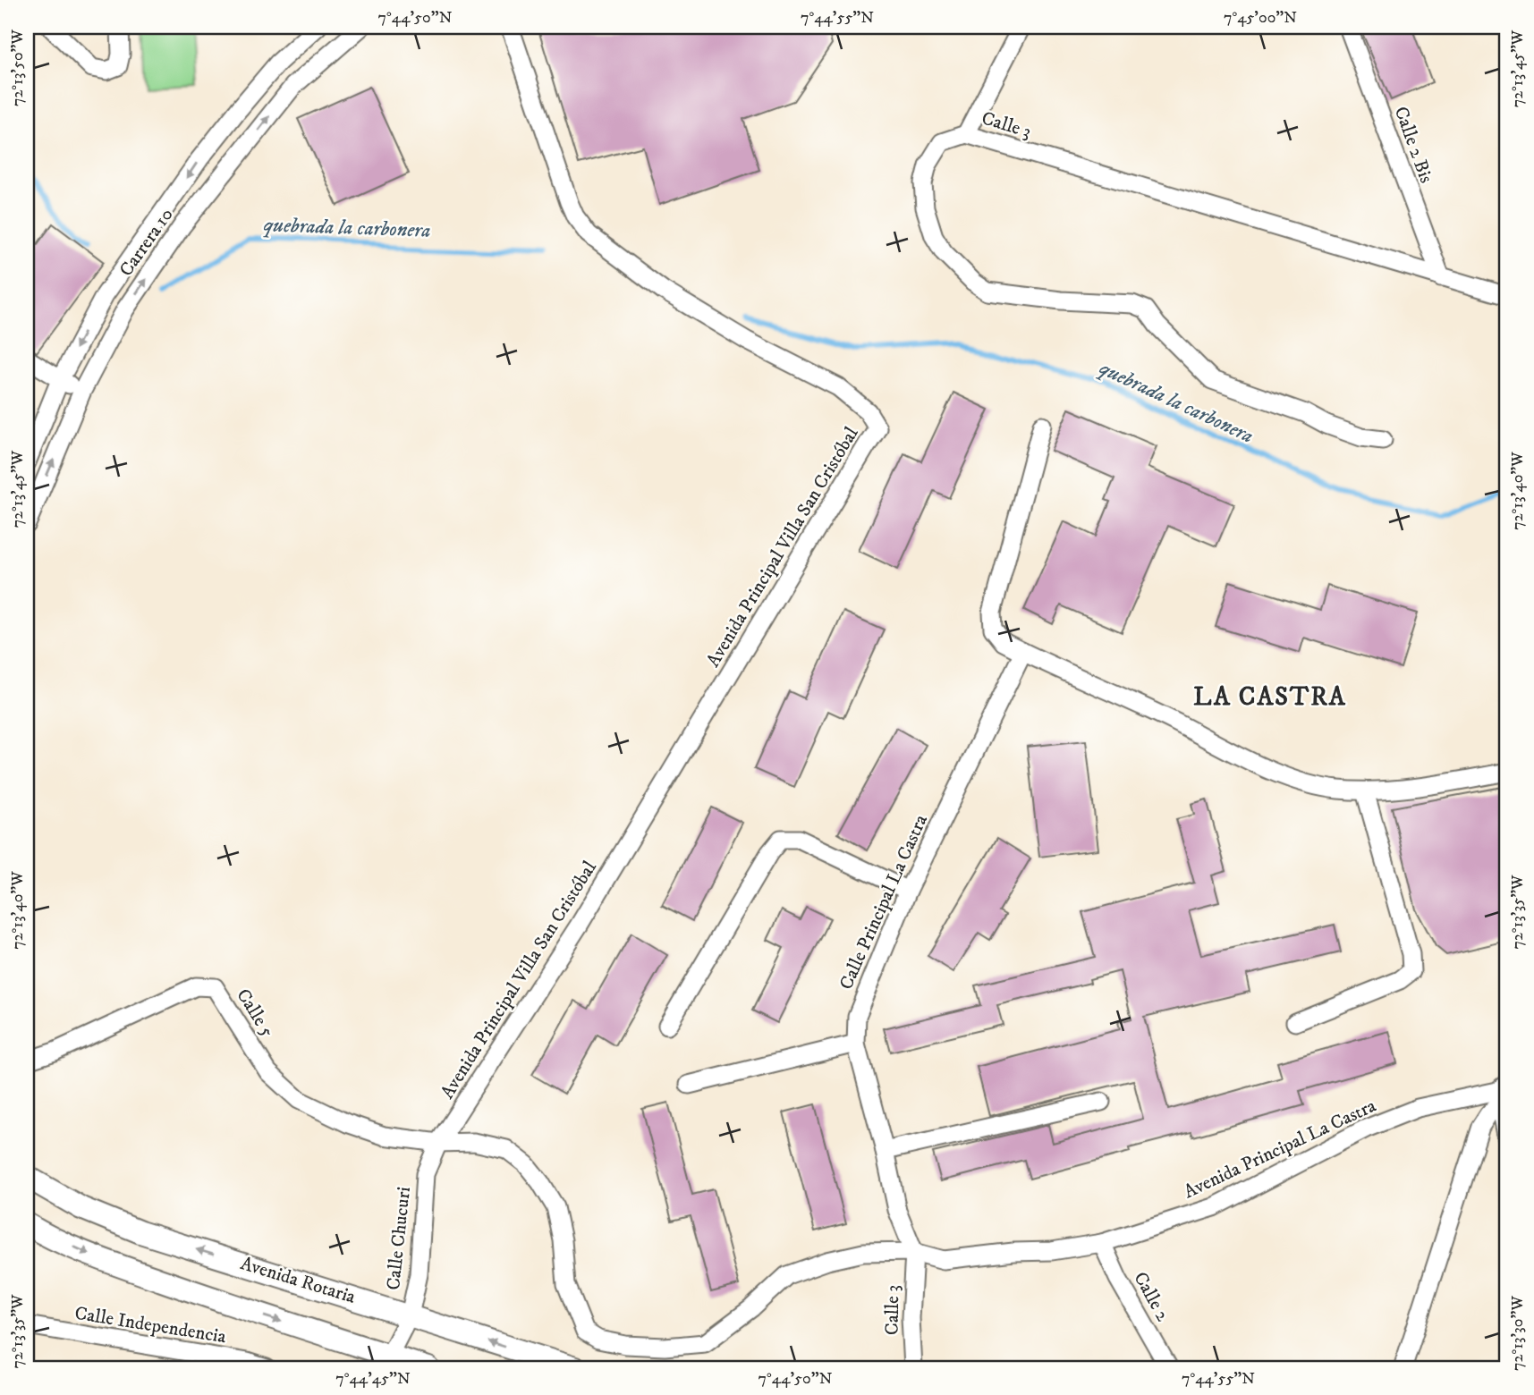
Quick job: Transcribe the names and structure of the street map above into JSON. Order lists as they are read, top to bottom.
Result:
{
  "streets": {
    "main road": ["Avenida Rotaria"],
    "street": [
      "Calle 3",
      "Calle 2 Bis",
      "Carrera 10",
      "Avenida Principal Villa San Cristóbal",
      "Calle Principal La Castra",
      "Calle 5",
      "Avenida Principal La Castra",
      "Calle Chucuri",
      "Calle 2",
      "Calle Independencia"
    ]
  },
  "crossings": [
    ["Calle 3", "Calle 2 Bis"],
    ["Calle 3", "Calle Principal La Castra"],
    ["Calle 3", "Avenida Principal La Castra"],
    ["Avenida Principal Villa San Cristóbal", "Calle 5"],
    ["Avenida Principal Villa San Cristóbal", "Avenida Principal La Castra"],
    ["Avenida Principal Villa San Cristóbal", "Calle Chucuri"],
    ["Calle Principal La Castra", "Avenida Principal La Castra"],
    ["Calle 5", "Avenida Principal La Castra"],
    ["Calle 5", "Calle Chucuri"],
    ["Avenida Principal La Castra", "Calle Chucuri"],
    ["Avenida Principal La Castra", "Calle 2"],
    ["Calle Chucuri", "Avenida Rotaria"]
  ],
  "districts": ["LA CASTRA"],
  "water": ["quebrada la carbonera"],
  "coordinates": [
    "7°44'50\"N",
    "7°44'55\"N",
    "7°45'00\"N",
    "72°13'50\"W",
    "72°13'45\"W",
    "72°13'40\"W",
    "72°13'35\"W",
    "72°13'30\"W",
    "7°44'45\"N"
  ]
}
